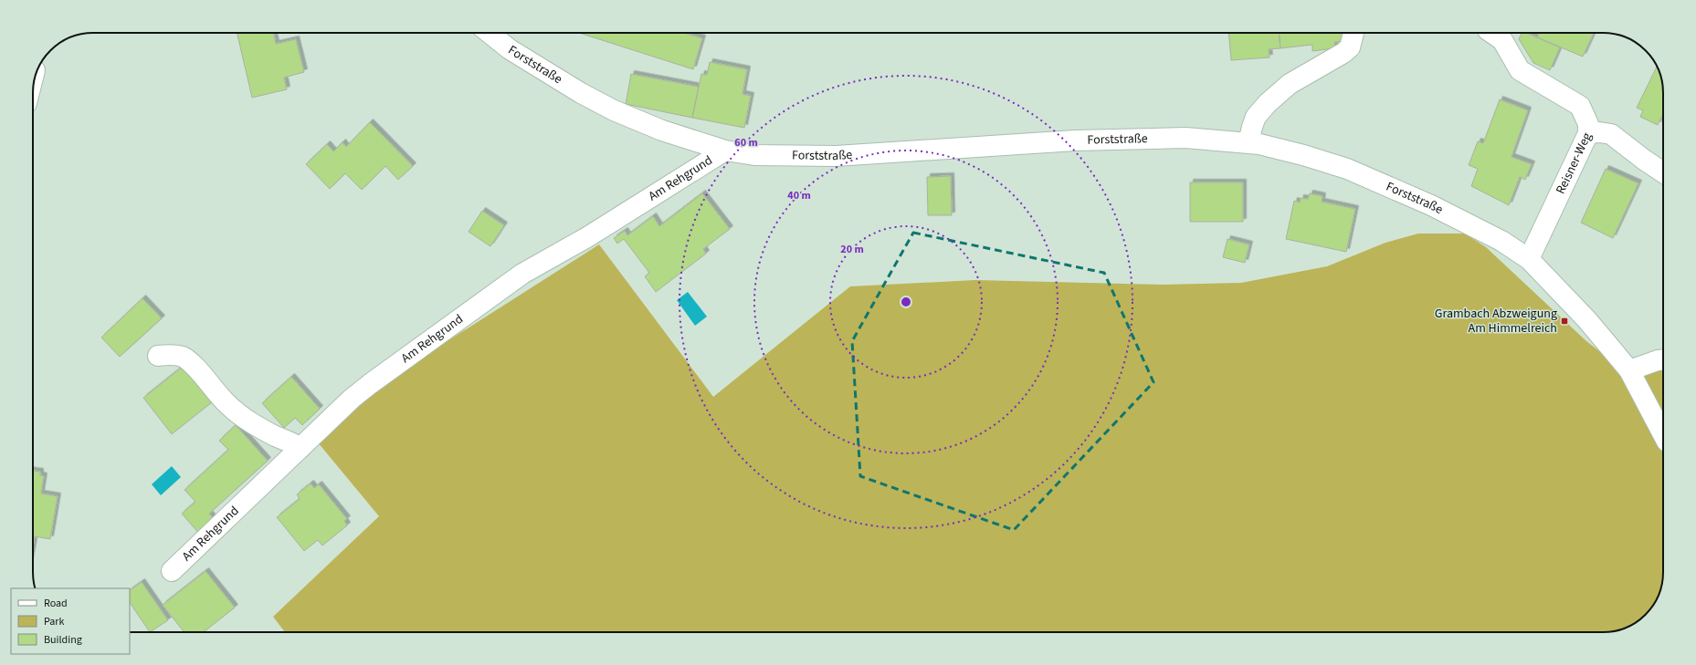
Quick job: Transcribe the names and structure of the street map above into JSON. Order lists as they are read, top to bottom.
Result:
{
  "streets": {
    "street": ["Forststraße", "Reisner-Weg", "Am Rehgrund"]
  },
  "crossings": [
    ["Forststraße", "Reisner-Weg"],
    ["Forststraße", "Am Rehgrund"]
  ],
  "places": {
    "transit": ["Grambach Abzweigung Am Himmelreich"]
  },
  "legend": ["Road", "Park", "Building"],
  "rings": ["60 m", "40 m", "20 m"]
}
